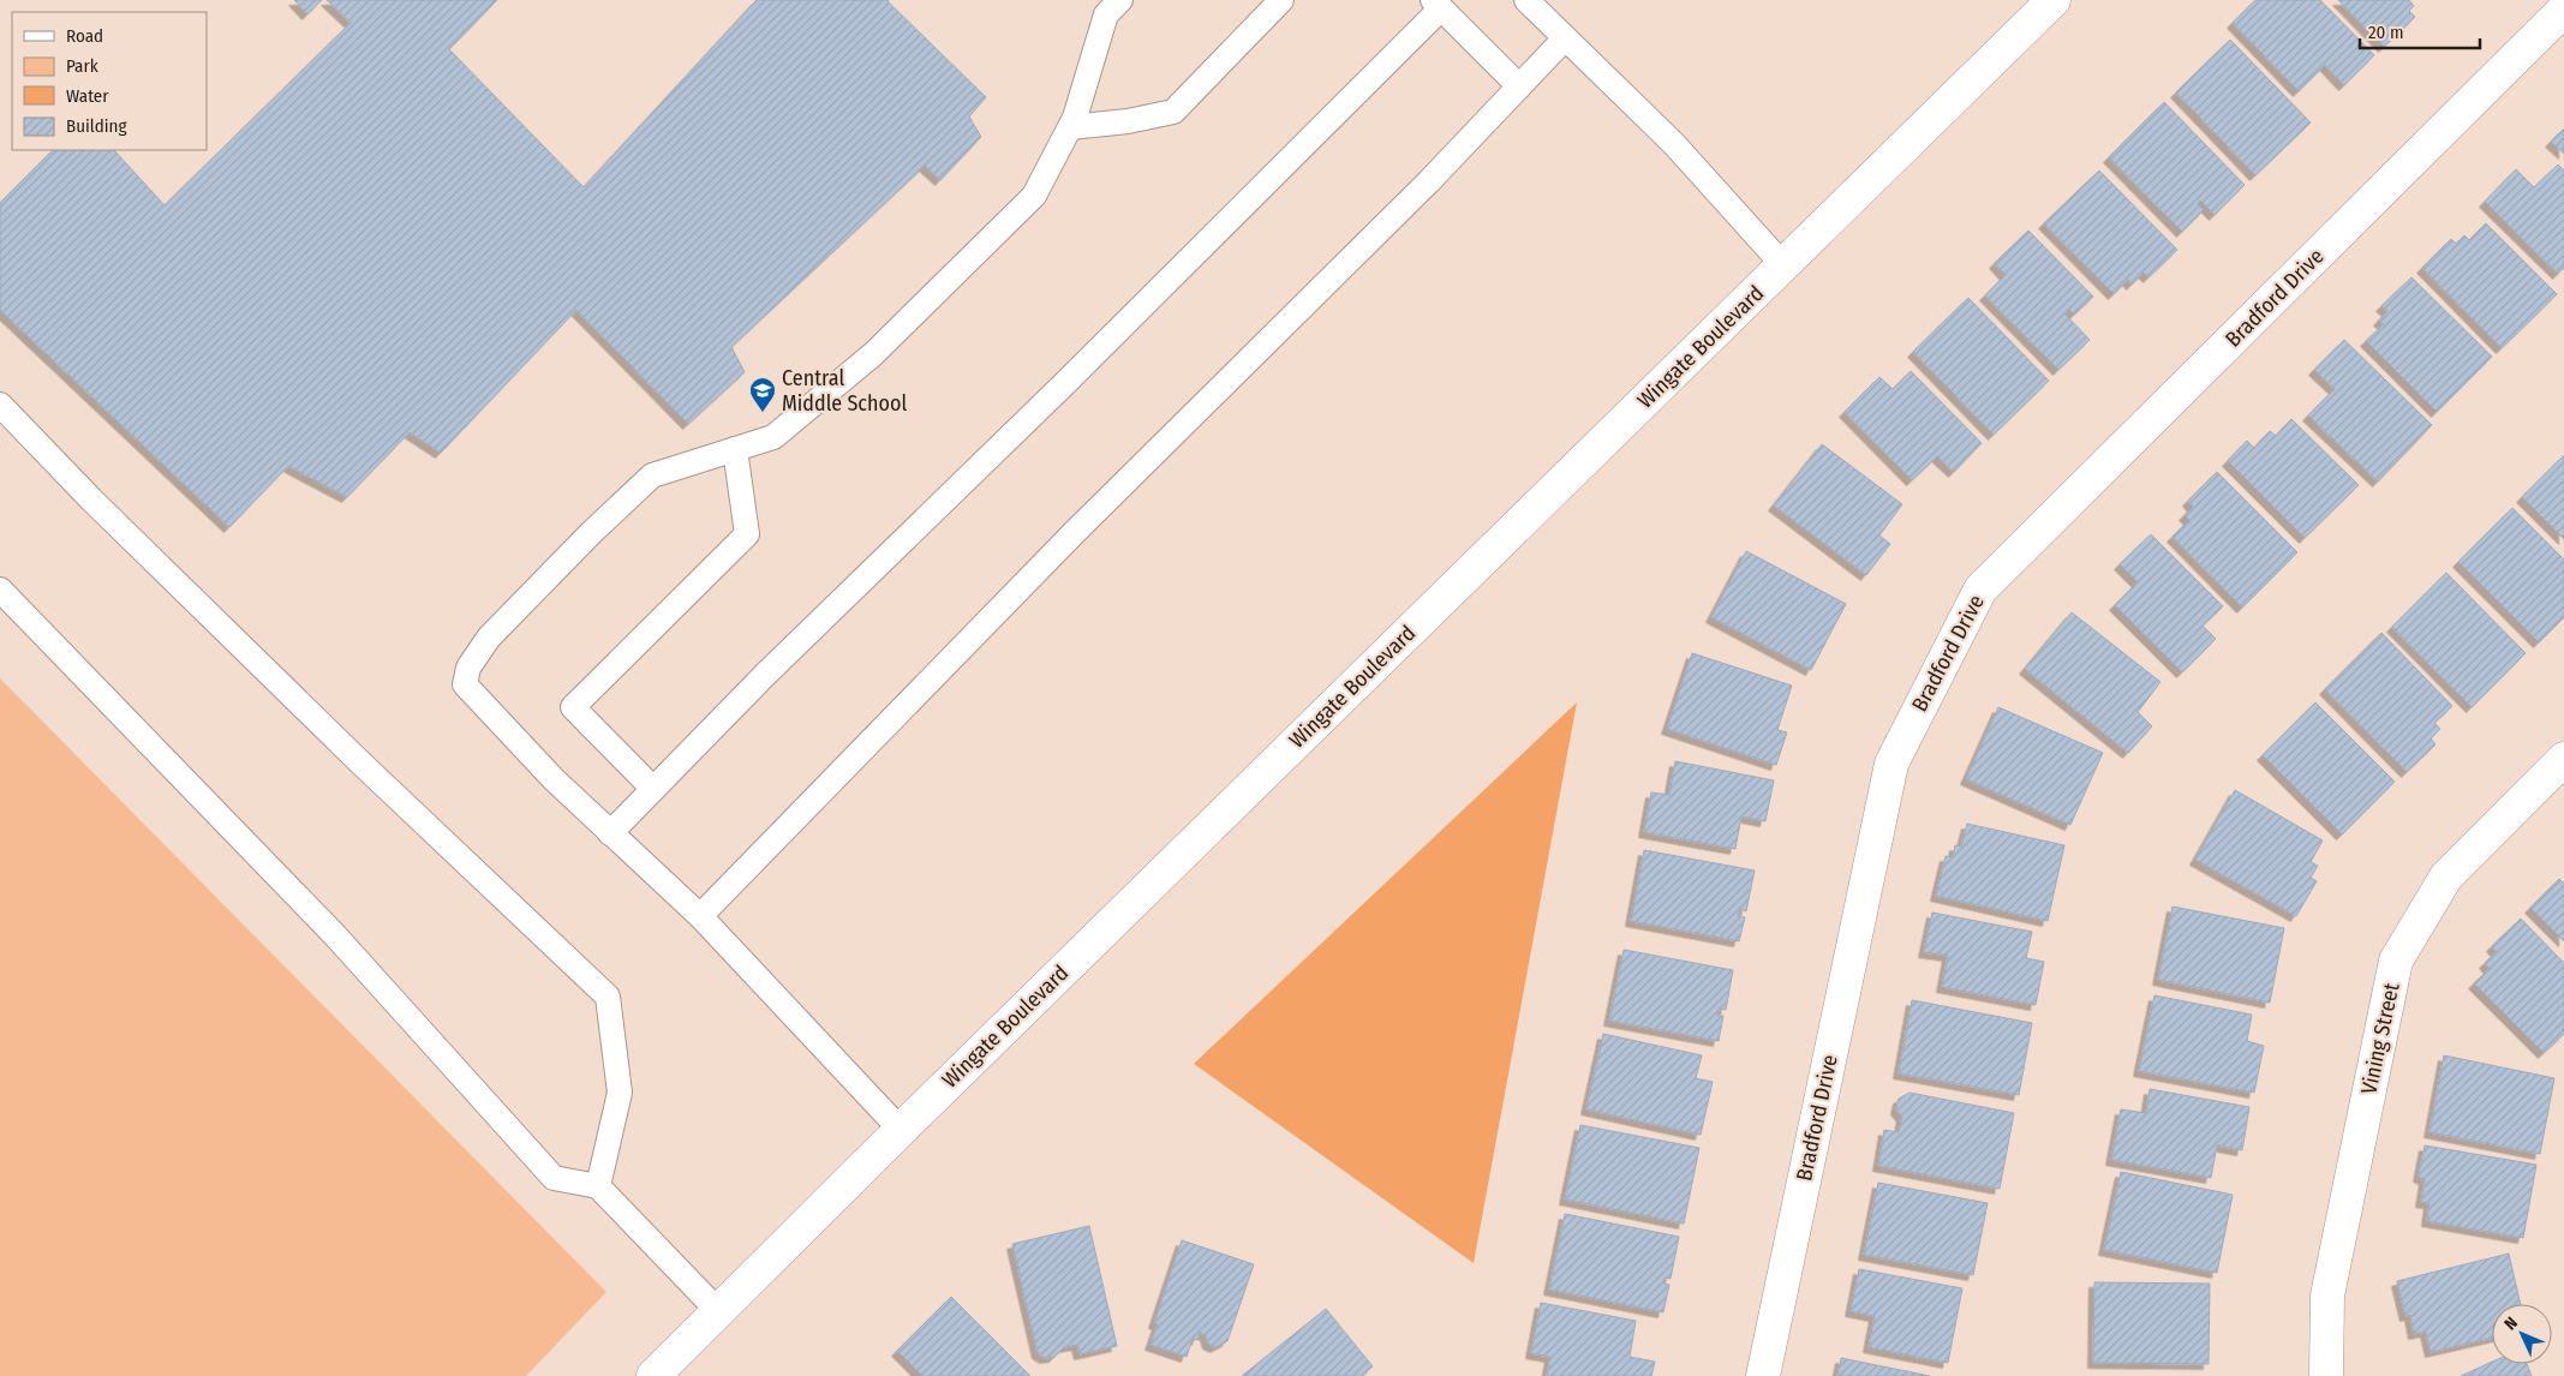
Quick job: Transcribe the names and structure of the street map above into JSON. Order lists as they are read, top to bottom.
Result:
{
  "streets": {
    "street": ["Bradford Drive", "Wingate Boulevard", "Vining Street"]
  },
  "places": {
    "school or university": ["Central Middle School"]
  },
  "legend": [
    "Road",
    "Park",
    "Water",
    "Building"
  ],
  "scale_bar": "20 m",
  "north": "top left"
}
